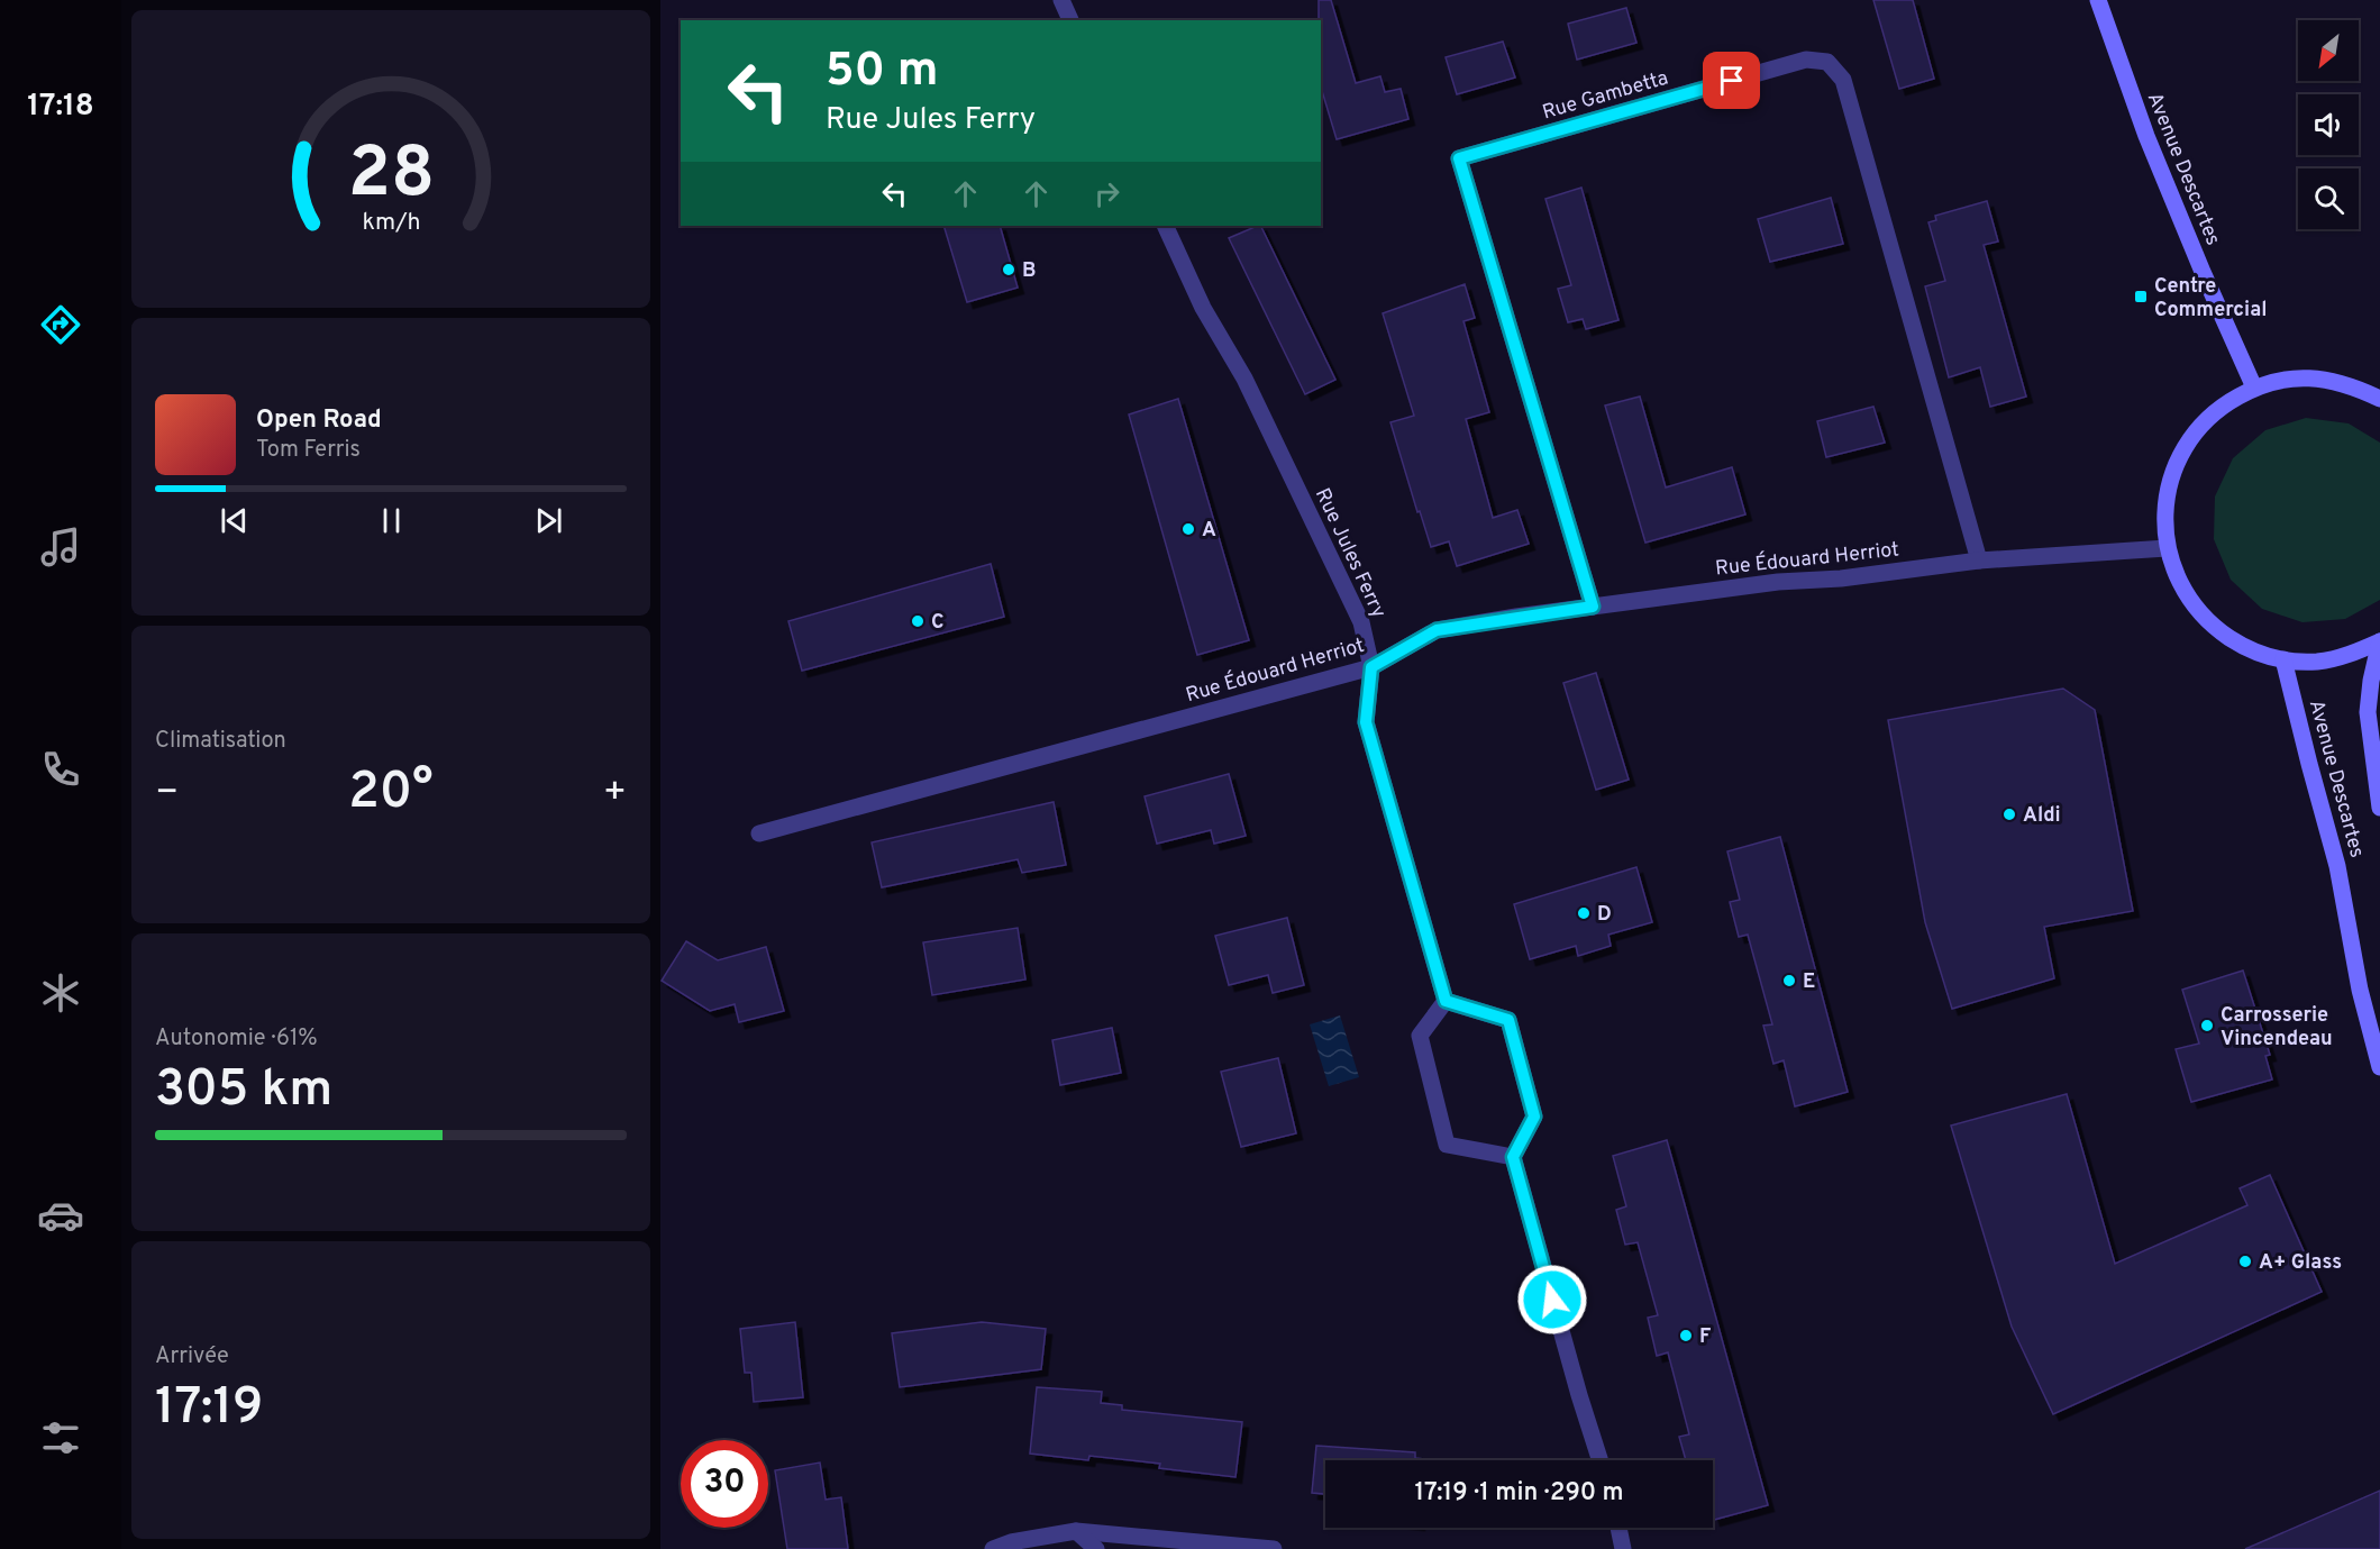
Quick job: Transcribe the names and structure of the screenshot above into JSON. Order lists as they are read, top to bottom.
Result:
{
  "streets": {
    "main road": ["Avenue Descartes"],
    "street": ["Rue Gambetta", "Rue Jules Ferry", "Rue Édouard Herriot"]
  },
  "crossings": [
    ["Rue Gambetta", "Rue Édouard Herriot"],
    ["Avenue Descartes", "Rue Édouard Herriot"],
    ["Rue Jules Ferry", "Rue Édouard Herriot"]
  ],
  "places": {
    "other": [
      "B",
      "A",
      "C",
      "Aldi",
      "D",
      "E",
      "Carrosserie Vincendeau",
      "A+ Glass",
      "F"
    ],
    "transit": ["Centre Commercial"]
  },
  "north": "bottom left",
  "page": {
    "tabs": "17:18",
    "turn": ["50 m", "Rue Jules Ferry"],
    "song": ["Open Road", "Tom Ferris"],
    "tile": [
      "Climatisation",
      ["Autonomie · 61%", "305 km"],
      ["Arrivée", "17:19"]
    ],
    "heat": ["−", "20°", "+"],
    "limit": "30",
    "trip": "17:19 · 1 min · 290 m",
    "gauge": ["28", "km/h"]
  }
}
